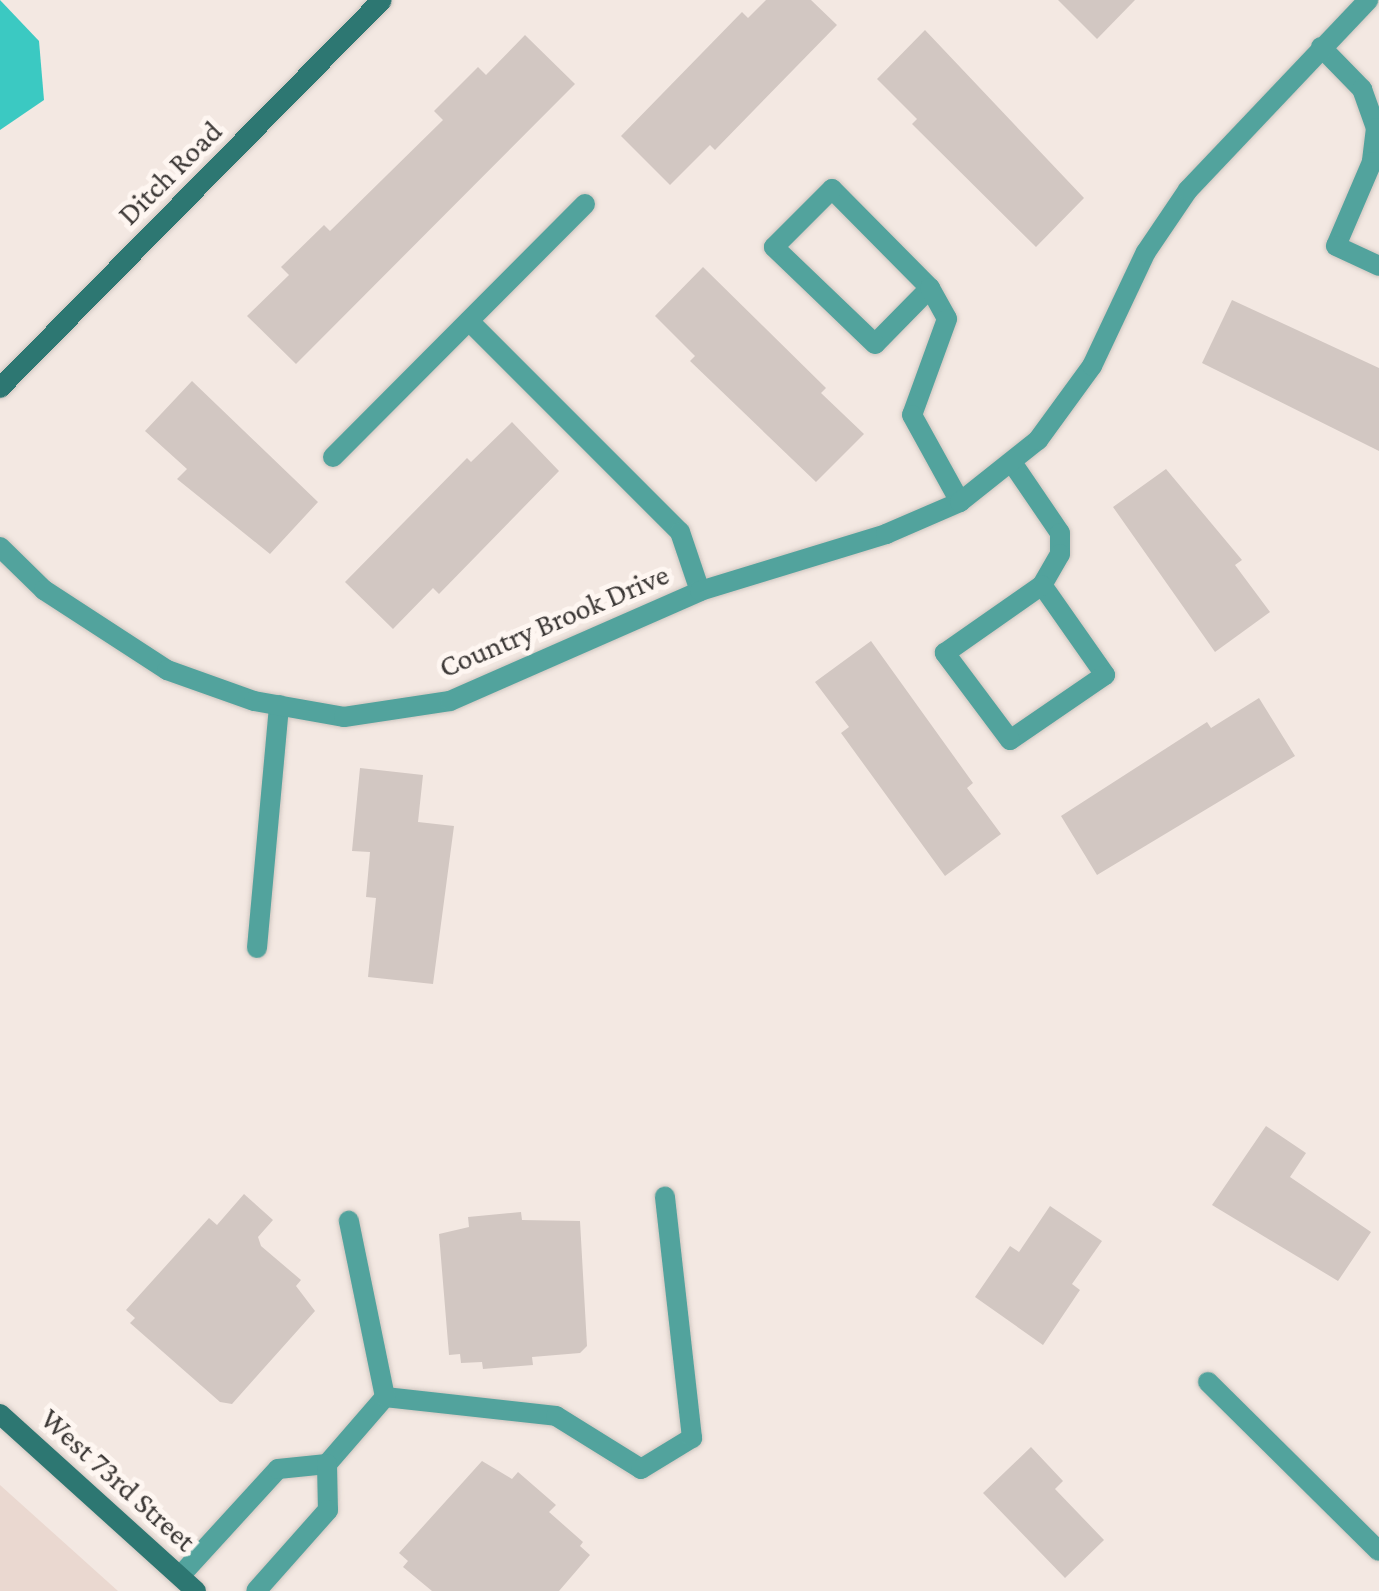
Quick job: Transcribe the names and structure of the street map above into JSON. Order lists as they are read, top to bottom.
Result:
{
  "streets": {
    "main road": ["Ditch Road", "West 73rd Street"],
    "street": ["Country Brook Drive"]
  }
}
